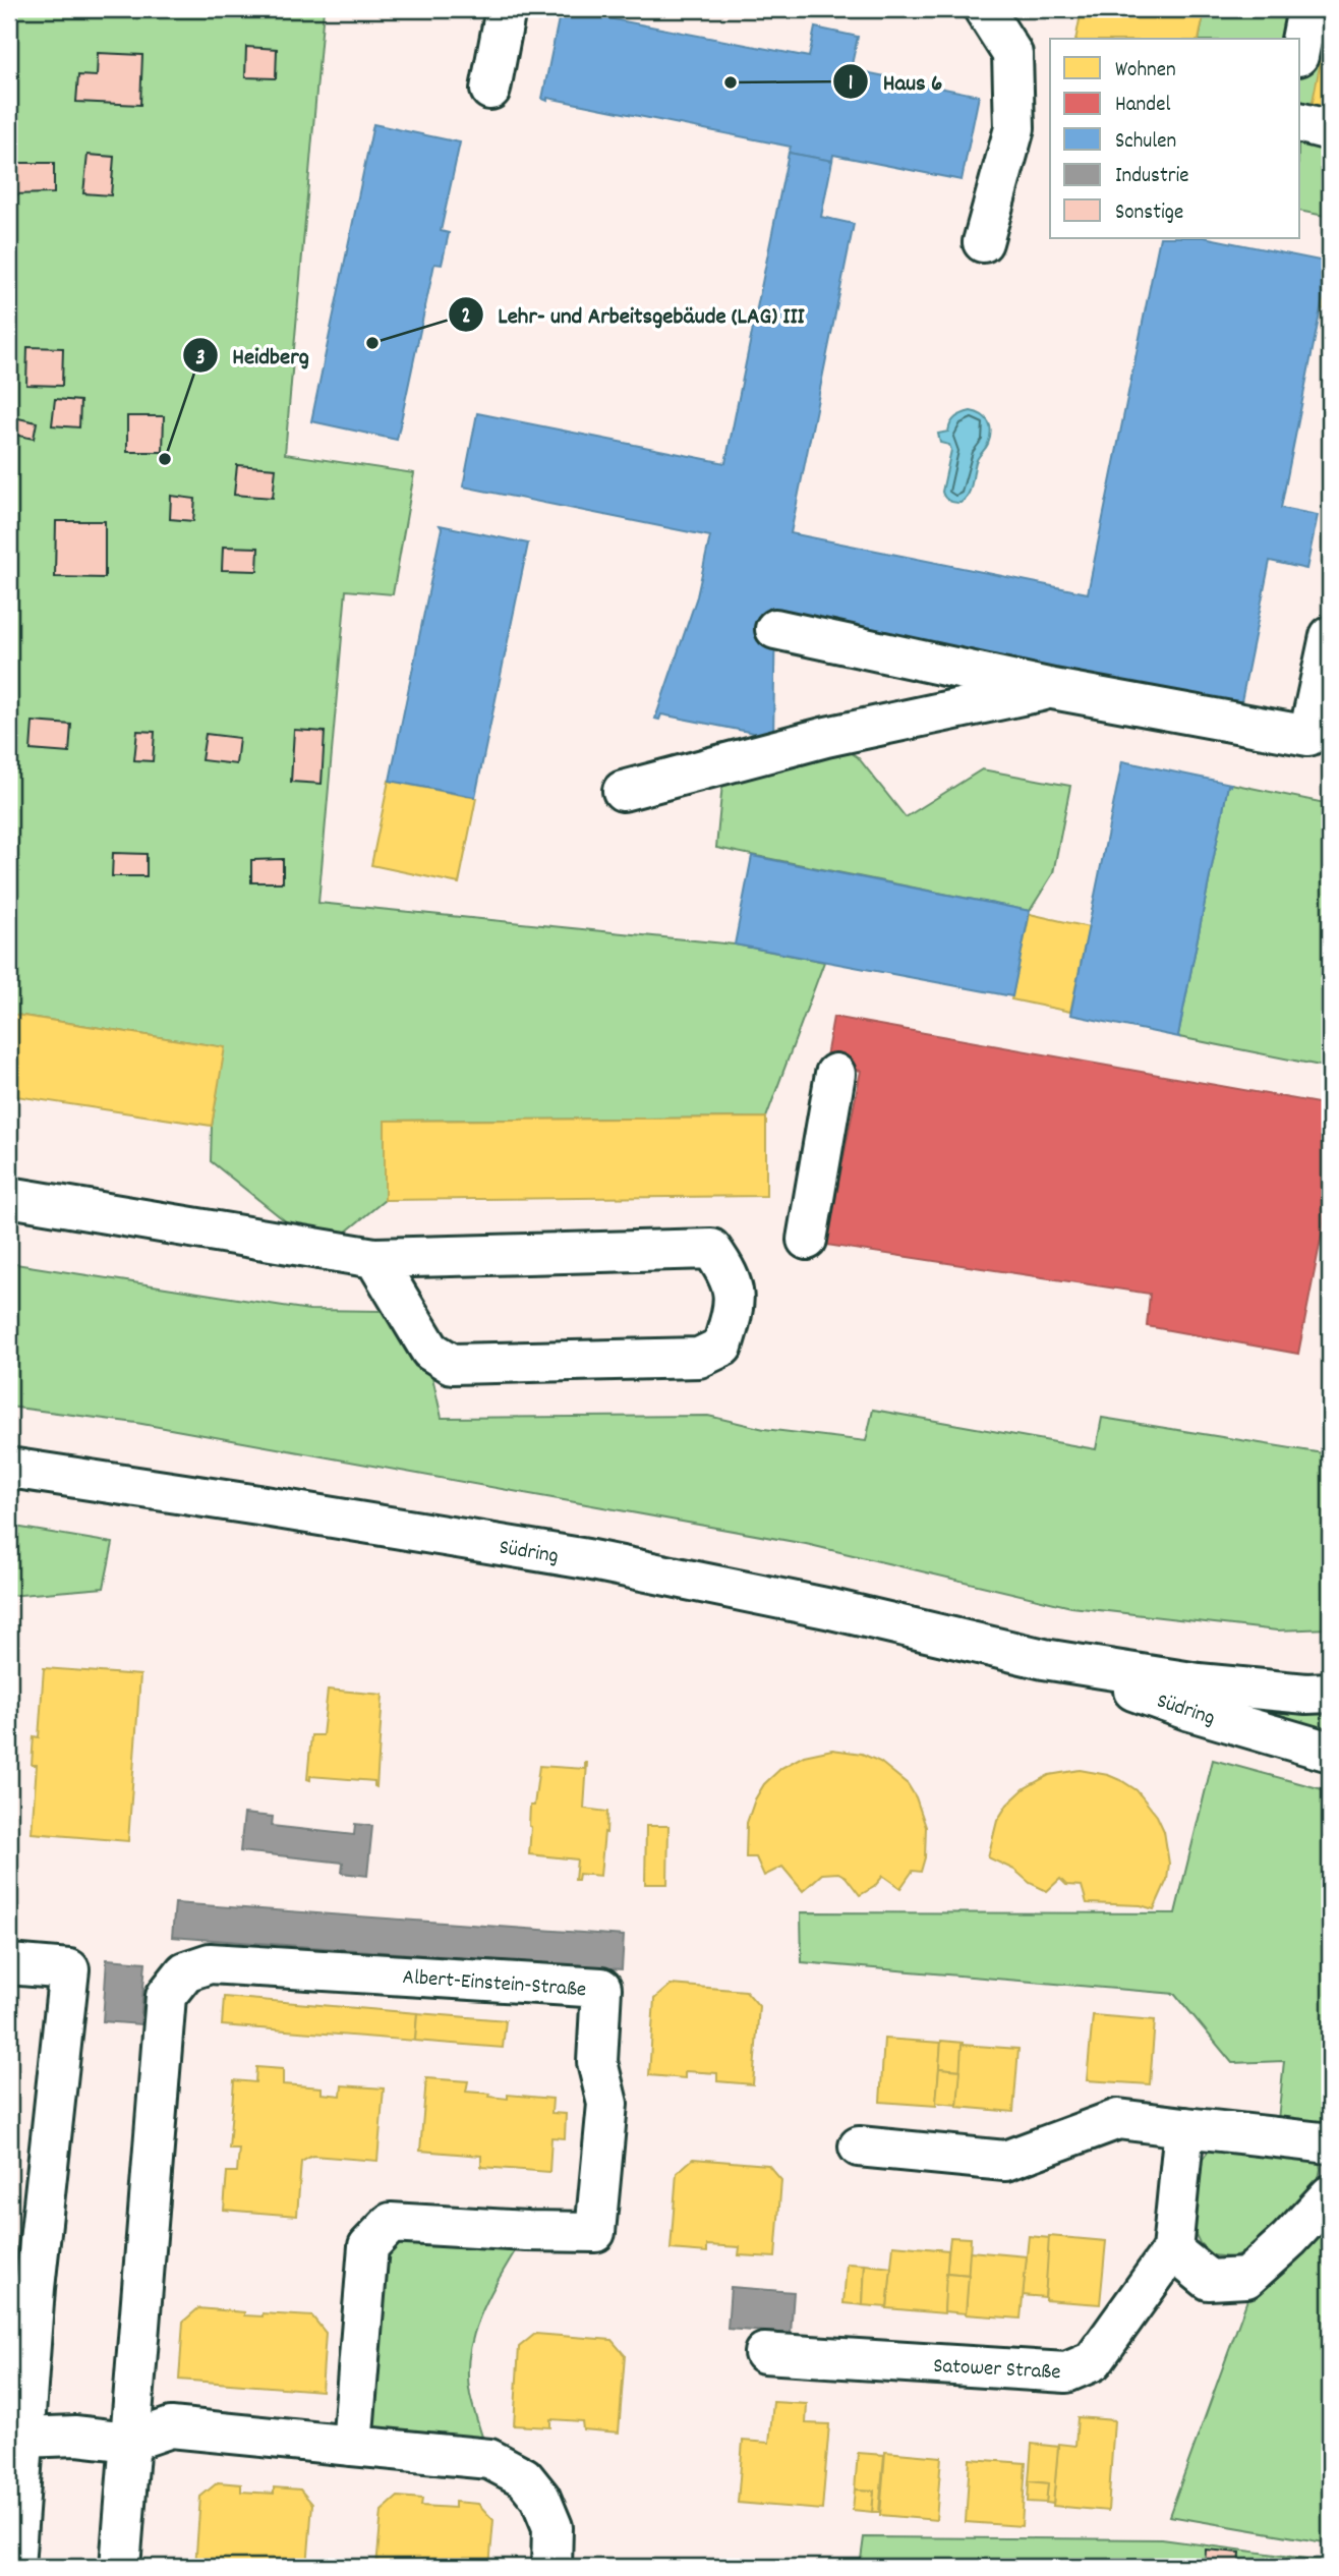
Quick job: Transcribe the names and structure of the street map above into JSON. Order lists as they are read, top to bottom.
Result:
{
  "streets": {
    "street": ["Südring", "Albert-Einstein-Straße", "Satower Straße"]
  },
  "places": ["Haus 6", "Lehr- und Arbeitsgebäude (LAG) III", "Heidberg"],
  "legend": [
    "Wohnen",
    "Handel",
    "Schulen",
    "Industrie",
    "Sonstige"
  ]
}
